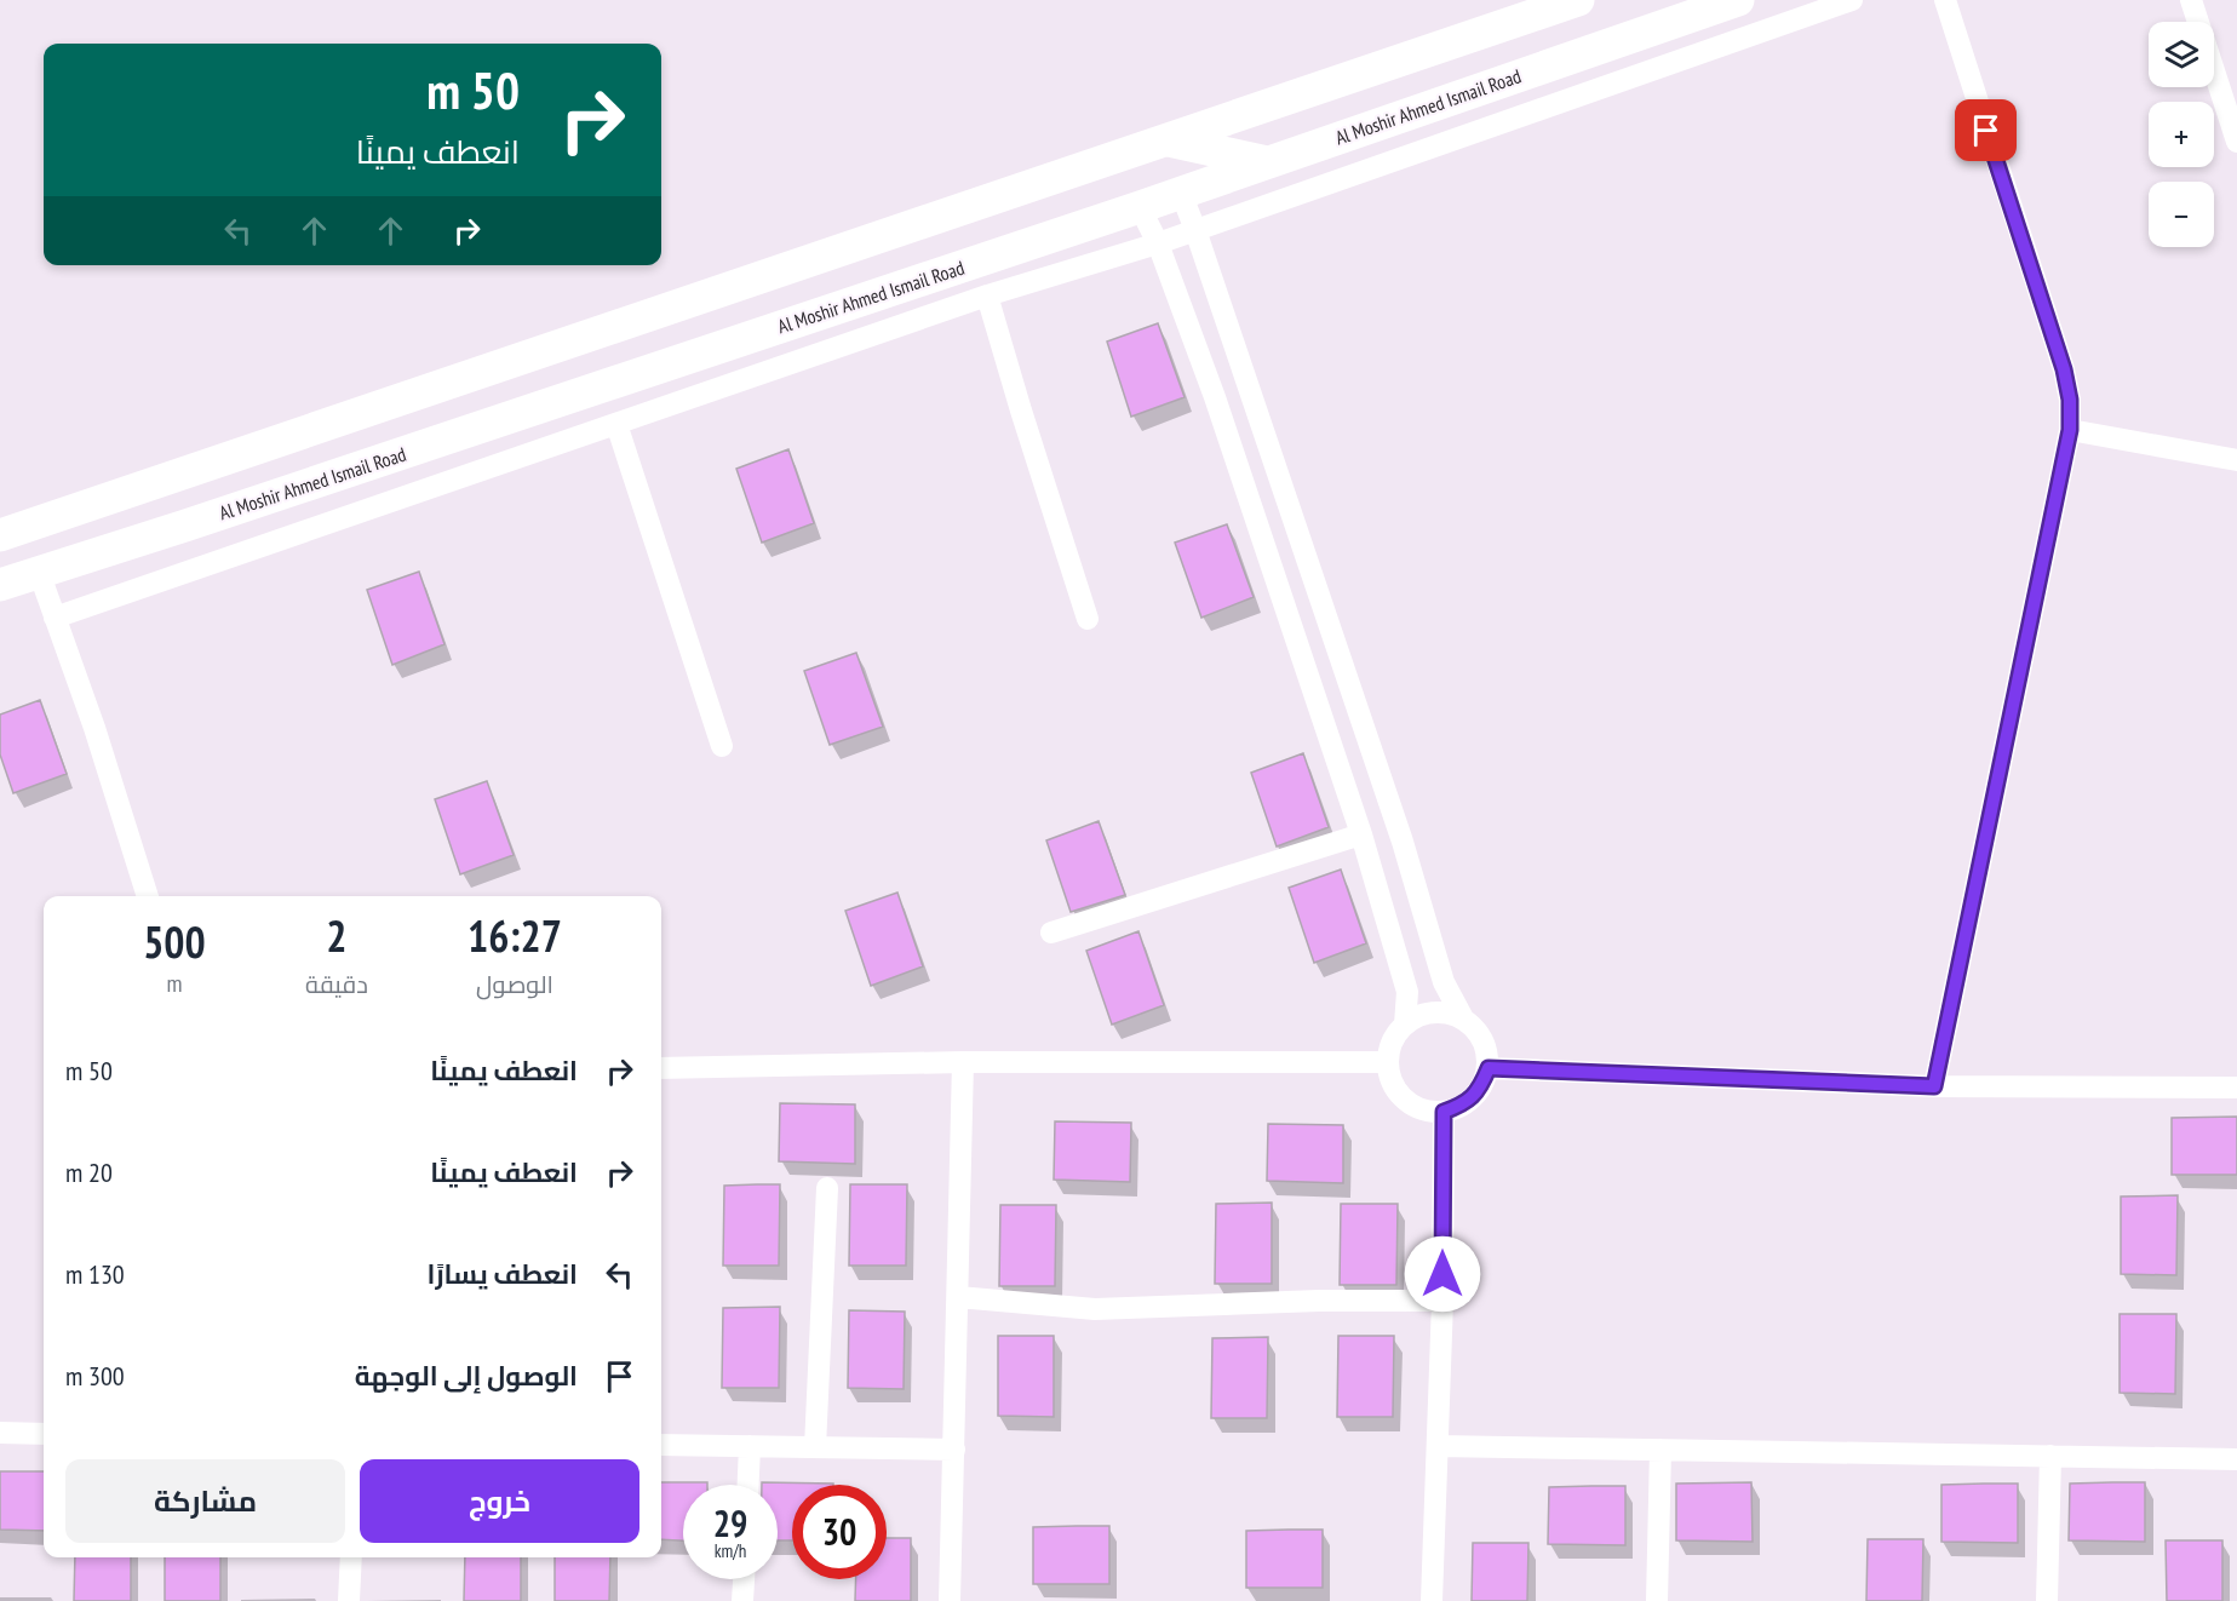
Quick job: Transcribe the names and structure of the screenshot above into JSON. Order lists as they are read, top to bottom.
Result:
{
  "streets": {
    "street": ["Al Moshir Ahmed Ismail Road"]
  },
  "page": {
    "map_buttons": ["+", "−"],
    "turn": ["50 m", "انعطف يمينًا"],
    "eta": [
      "16:27",
      "الوصول",
      "2",
      "دقيقة",
      "500",
      "m"
    ],
    "list": [
      {
        "name": "انعطف يمينًا",
        "value": "50 m"
      },
      {
        "name": "انعطف يمينًا",
        "value": "20 m"
      },
      {
        "name": "انعطف يسارًا",
        "value": "130 m"
      },
      {
        "name": "الوصول إلى الوجهة",
        "value": "300 m"
      }
    ],
    "buttons": ["خروج", "مشاركة"],
    "speed": "29 km/h",
    "limit": "30"
  }
}
